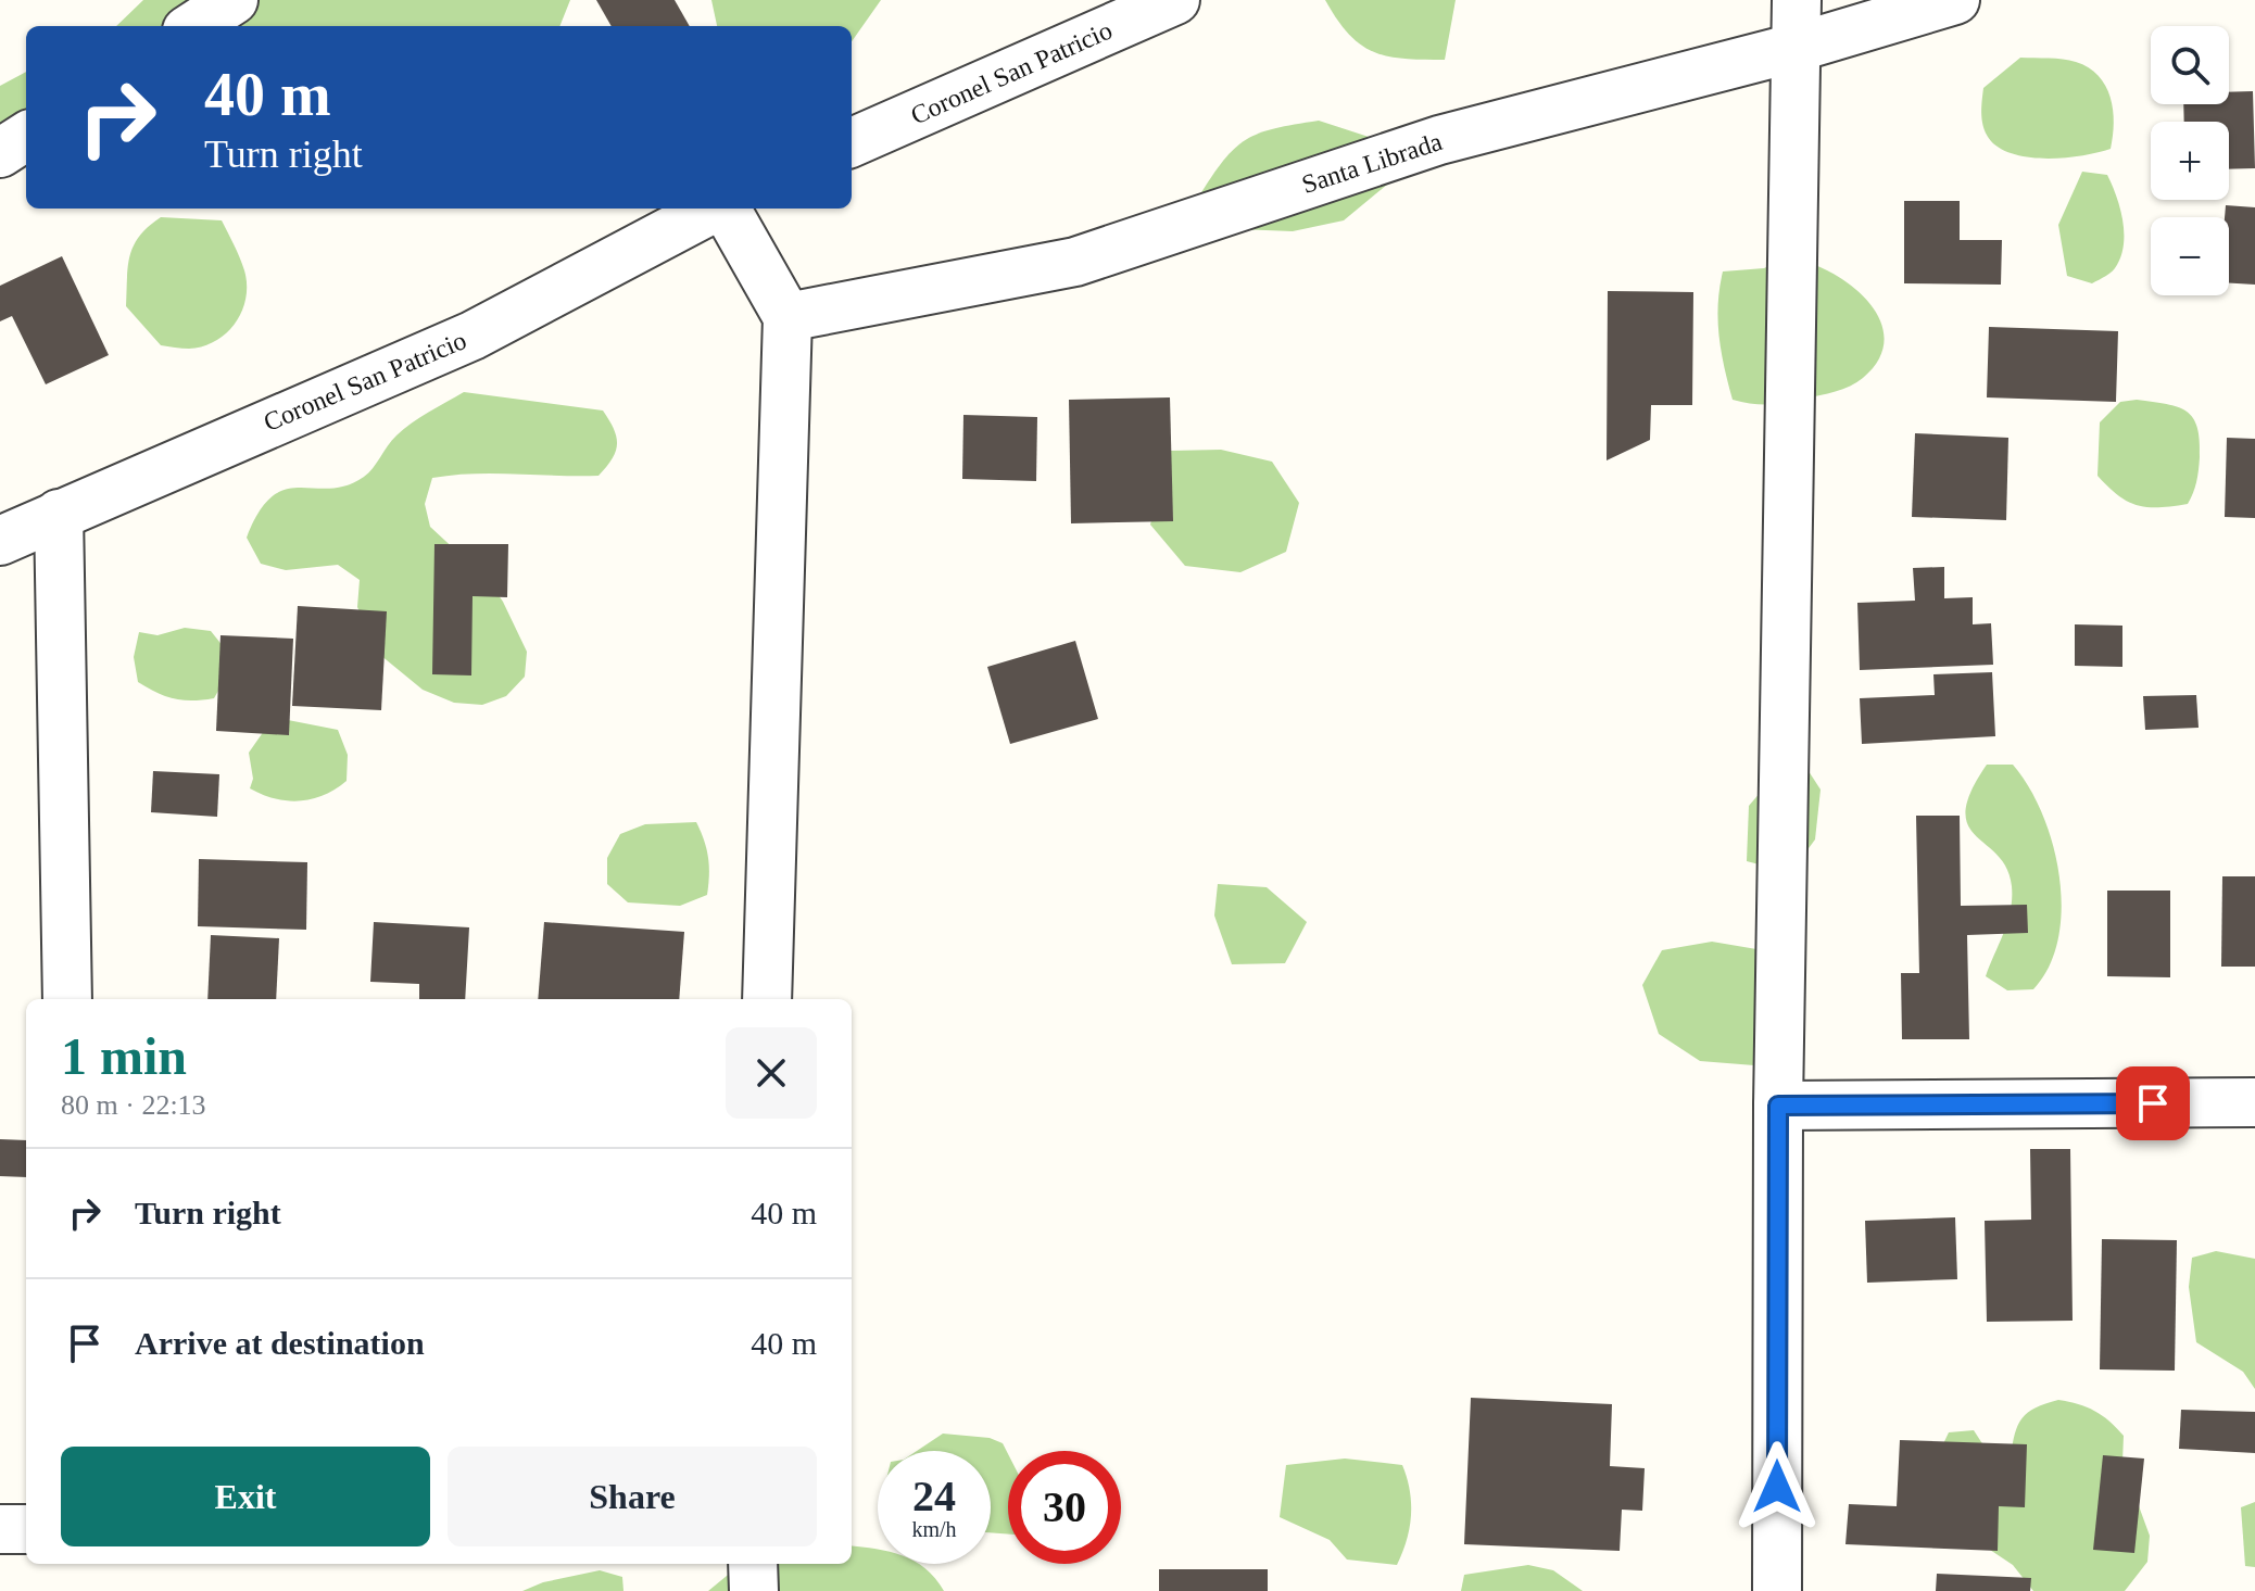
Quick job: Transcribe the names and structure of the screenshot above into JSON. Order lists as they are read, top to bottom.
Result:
{
  "streets": {
    "street": ["Coronel San Patricio", "Santa Librada"]
  },
  "page": {
    "map_buttons": ["+", "−"],
    "turn": ["40 m", "Turn right"],
    "heading": ["1 min", "80 m · 22:13"],
    "list": [
      {
        "name": "Turn right",
        "value": "40 m"
      },
      {
        "name": "Arrive at destination",
        "value": "40 m"
      }
    ],
    "buttons": ["Exit", "Share"],
    "speed": "24 km/h",
    "limit": "30"
  }
}
